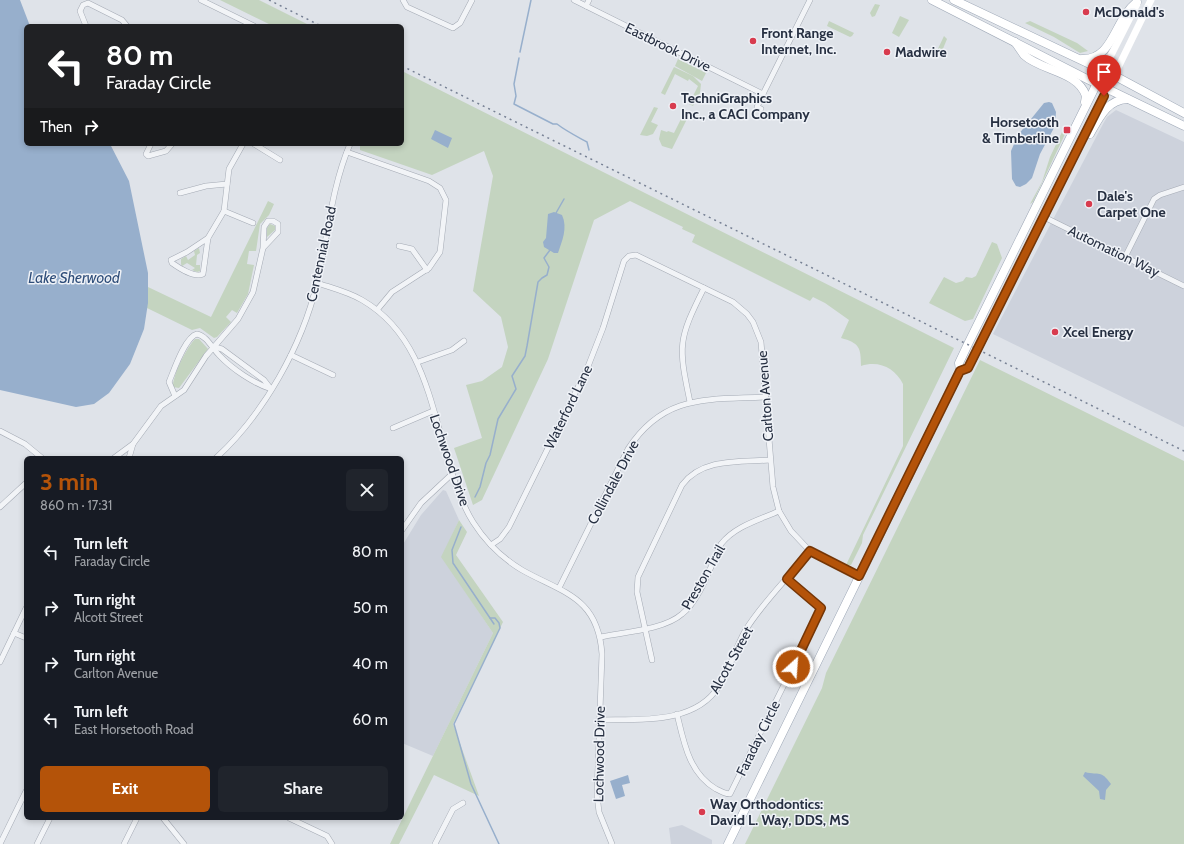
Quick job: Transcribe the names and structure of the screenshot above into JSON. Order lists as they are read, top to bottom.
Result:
{
  "streets": {
    "street": [
      "Eastbrook Drive",
      "Automation Way",
      "Centennial Road",
      "Carlton Avenue",
      "Waterford Lane",
      "Lochwood Drive",
      "Collindale Drive",
      "Preston Trail",
      "Alcott Street",
      "Faraday Circle"
    ]
  },
  "crossings": [
    ["Centennial Road", "Lochwood Drive"],
    ["Carlton Avenue", "Waterford Lane"],
    ["Carlton Avenue", "Collindale Drive"],
    ["Carlton Avenue", "Preston Trail"],
    ["Carlton Avenue", "Alcott Street"],
    ["Waterford Lane", "Lochwood Drive"],
    ["Lochwood Drive", "Collindale Drive"],
    ["Lochwood Drive", "Preston Trail"],
    ["Lochwood Drive", "Alcott Street"],
    ["Alcott Street", "Faraday Circle"]
  ],
  "water": ["Lake Sherwood"],
  "places": {
    "other": [
      "McDonald's",
      "Front Range Internet, Inc.",
      "Madwire",
      "TechniGraphics Inc., a CACI Company",
      "Dale's Carpet One",
      "Xcel Energy",
      "Way Orthodontics: David L. Way, DDS, MS"
    ],
    "transit": ["Horsetooth & Timberline"]
  },
  "page": {
    "turn": ["80 m", "Faraday Circle"],
    "then": "Then",
    "heading": ["3 min", "860 m · 17:31"],
    "list": [
      {
        "name": "Turn left",
        "note": "Faraday Circle",
        "value": "80 m"
      },
      {
        "name": "Turn right",
        "note": "Alcott Street",
        "value": "50 m"
      },
      {
        "name": "Turn right",
        "note": "Carlton Avenue",
        "value": "40 m"
      },
      {
        "name": "Turn left",
        "note": "East Horsetooth Road",
        "value": "60 m"
      }
    ],
    "buttons": ["Exit", "Share"]
  }
}
